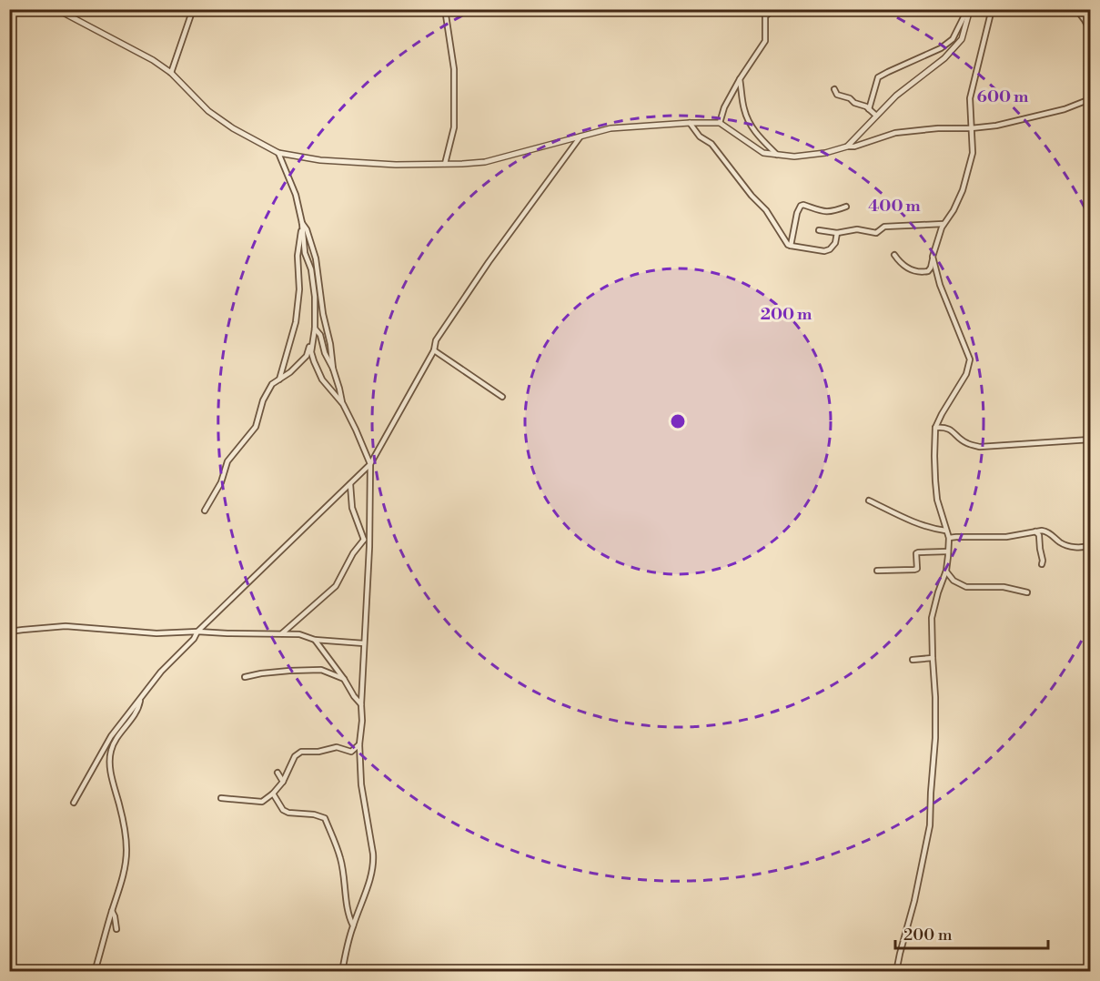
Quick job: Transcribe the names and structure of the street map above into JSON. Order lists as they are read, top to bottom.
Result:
{
  "scale_bar": "200 m",
  "rings": ["600 m", "400 m", "200 m"]
}
